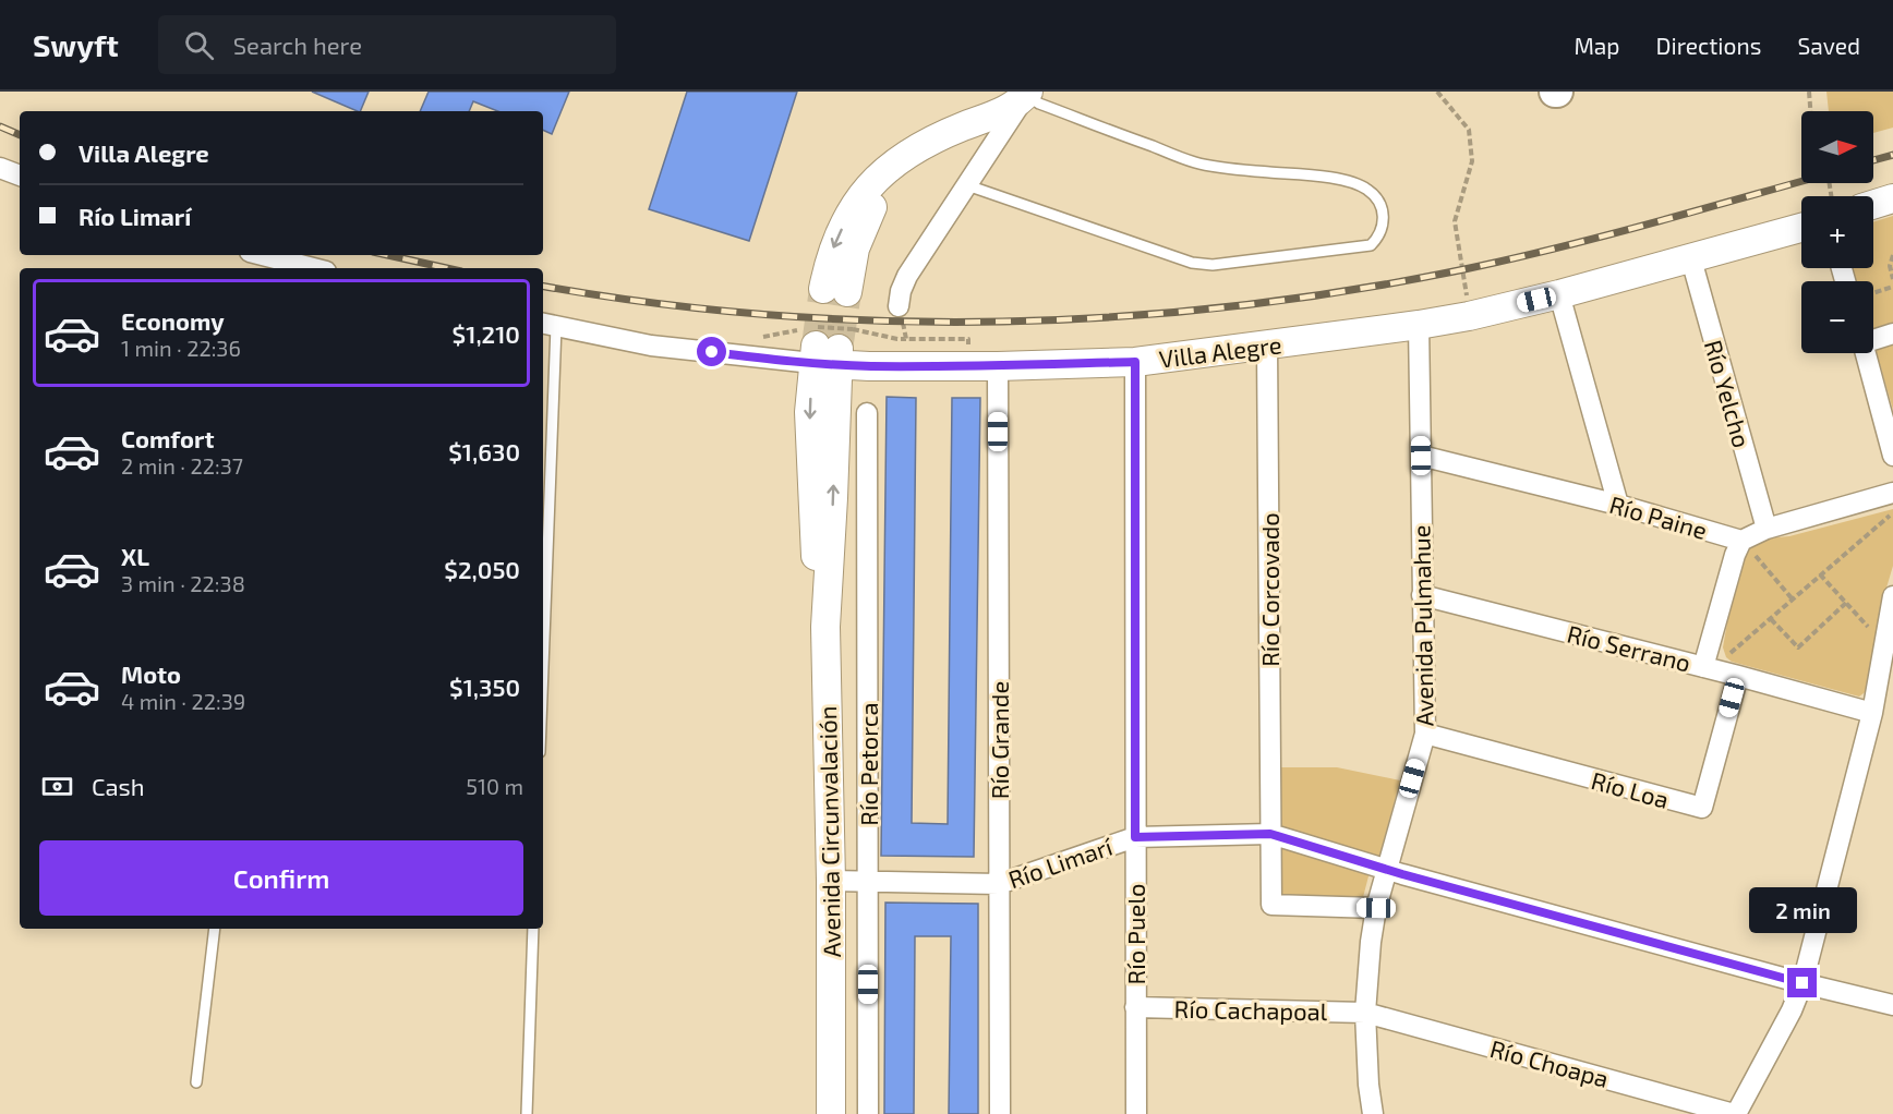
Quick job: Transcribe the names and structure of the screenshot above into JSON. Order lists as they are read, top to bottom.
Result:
{
  "streets": {
    "main road": ["Villa Alegre", "Avenida Circunvalación"],
    "street": [
      "Río Yelcho",
      "Río Paine",
      "Río Corcovado",
      "Avenida Pulmahue",
      "Río Serrano",
      "Río Grande",
      "Río Petorca",
      "Río Loa",
      "Río Limarí",
      "Río Puelo",
      "Río Cachapoal",
      "Río Choapa"
    ]
  },
  "crossings": [
    ["Villa Alegre", "Río Yelcho"],
    ["Villa Alegre", "Río Corcovado"],
    ["Villa Alegre", "Avenida Pulmahue"],
    ["Villa Alegre", "Río Grande"],
    ["Villa Alegre", "Avenida Circunvalación"],
    ["Villa Alegre", "Río Puelo"],
    ["Río Yelcho", "Río Paine"],
    ["Río Paine", "Avenida Pulmahue"],
    ["Río Corcovado", "Avenida Pulmahue"],
    ["Río Corcovado", "Río Limarí"],
    ["Avenida Pulmahue", "Río Serrano"],
    ["Avenida Pulmahue", "Río Loa"],
    ["Avenida Pulmahue", "Río Limarí"],
    ["Avenida Pulmahue", "Río Cachapoal"],
    ["Avenida Pulmahue", "Río Choapa"],
    ["Río Serrano", "Río Loa"],
    ["Río Grande", "Río Limarí"],
    ["Río Petorca", "Río Limarí"],
    ["Avenida Circunvalación", "Río Limarí"],
    ["Río Limarí", "Río Puelo"],
    ["Río Puelo", "Río Cachapoal"],
    ["Río Cachapoal", "Río Choapa"]
  ],
  "north": "right",
  "page": {
    "header": "Swyft",
    "search": "Search here",
    "nav": ["Map", "Directions", "Saved"],
    "map_buttons": ["+", "−"],
    "banner": ["Villa Alegre", "Río Limarí"],
    "list": [
      {
        "name": "Economy",
        "note": "1 min · 22:36",
        "value": "$1,210"
      },
      {
        "name": "Comfort",
        "note": "2 min · 22:37",
        "value": "$1,630"
      },
      {
        "name": "XL",
        "note": "3 min · 22:38",
        "value": "$2,050"
      },
      {
        "name": "Moto",
        "note": "4 min · 22:39",
        "value": "$1,350"
      }
    ],
    "pay": ["Cash", "510 m"],
    "buttons": "Confirm",
    "bubble": "2 min"
  }
}
